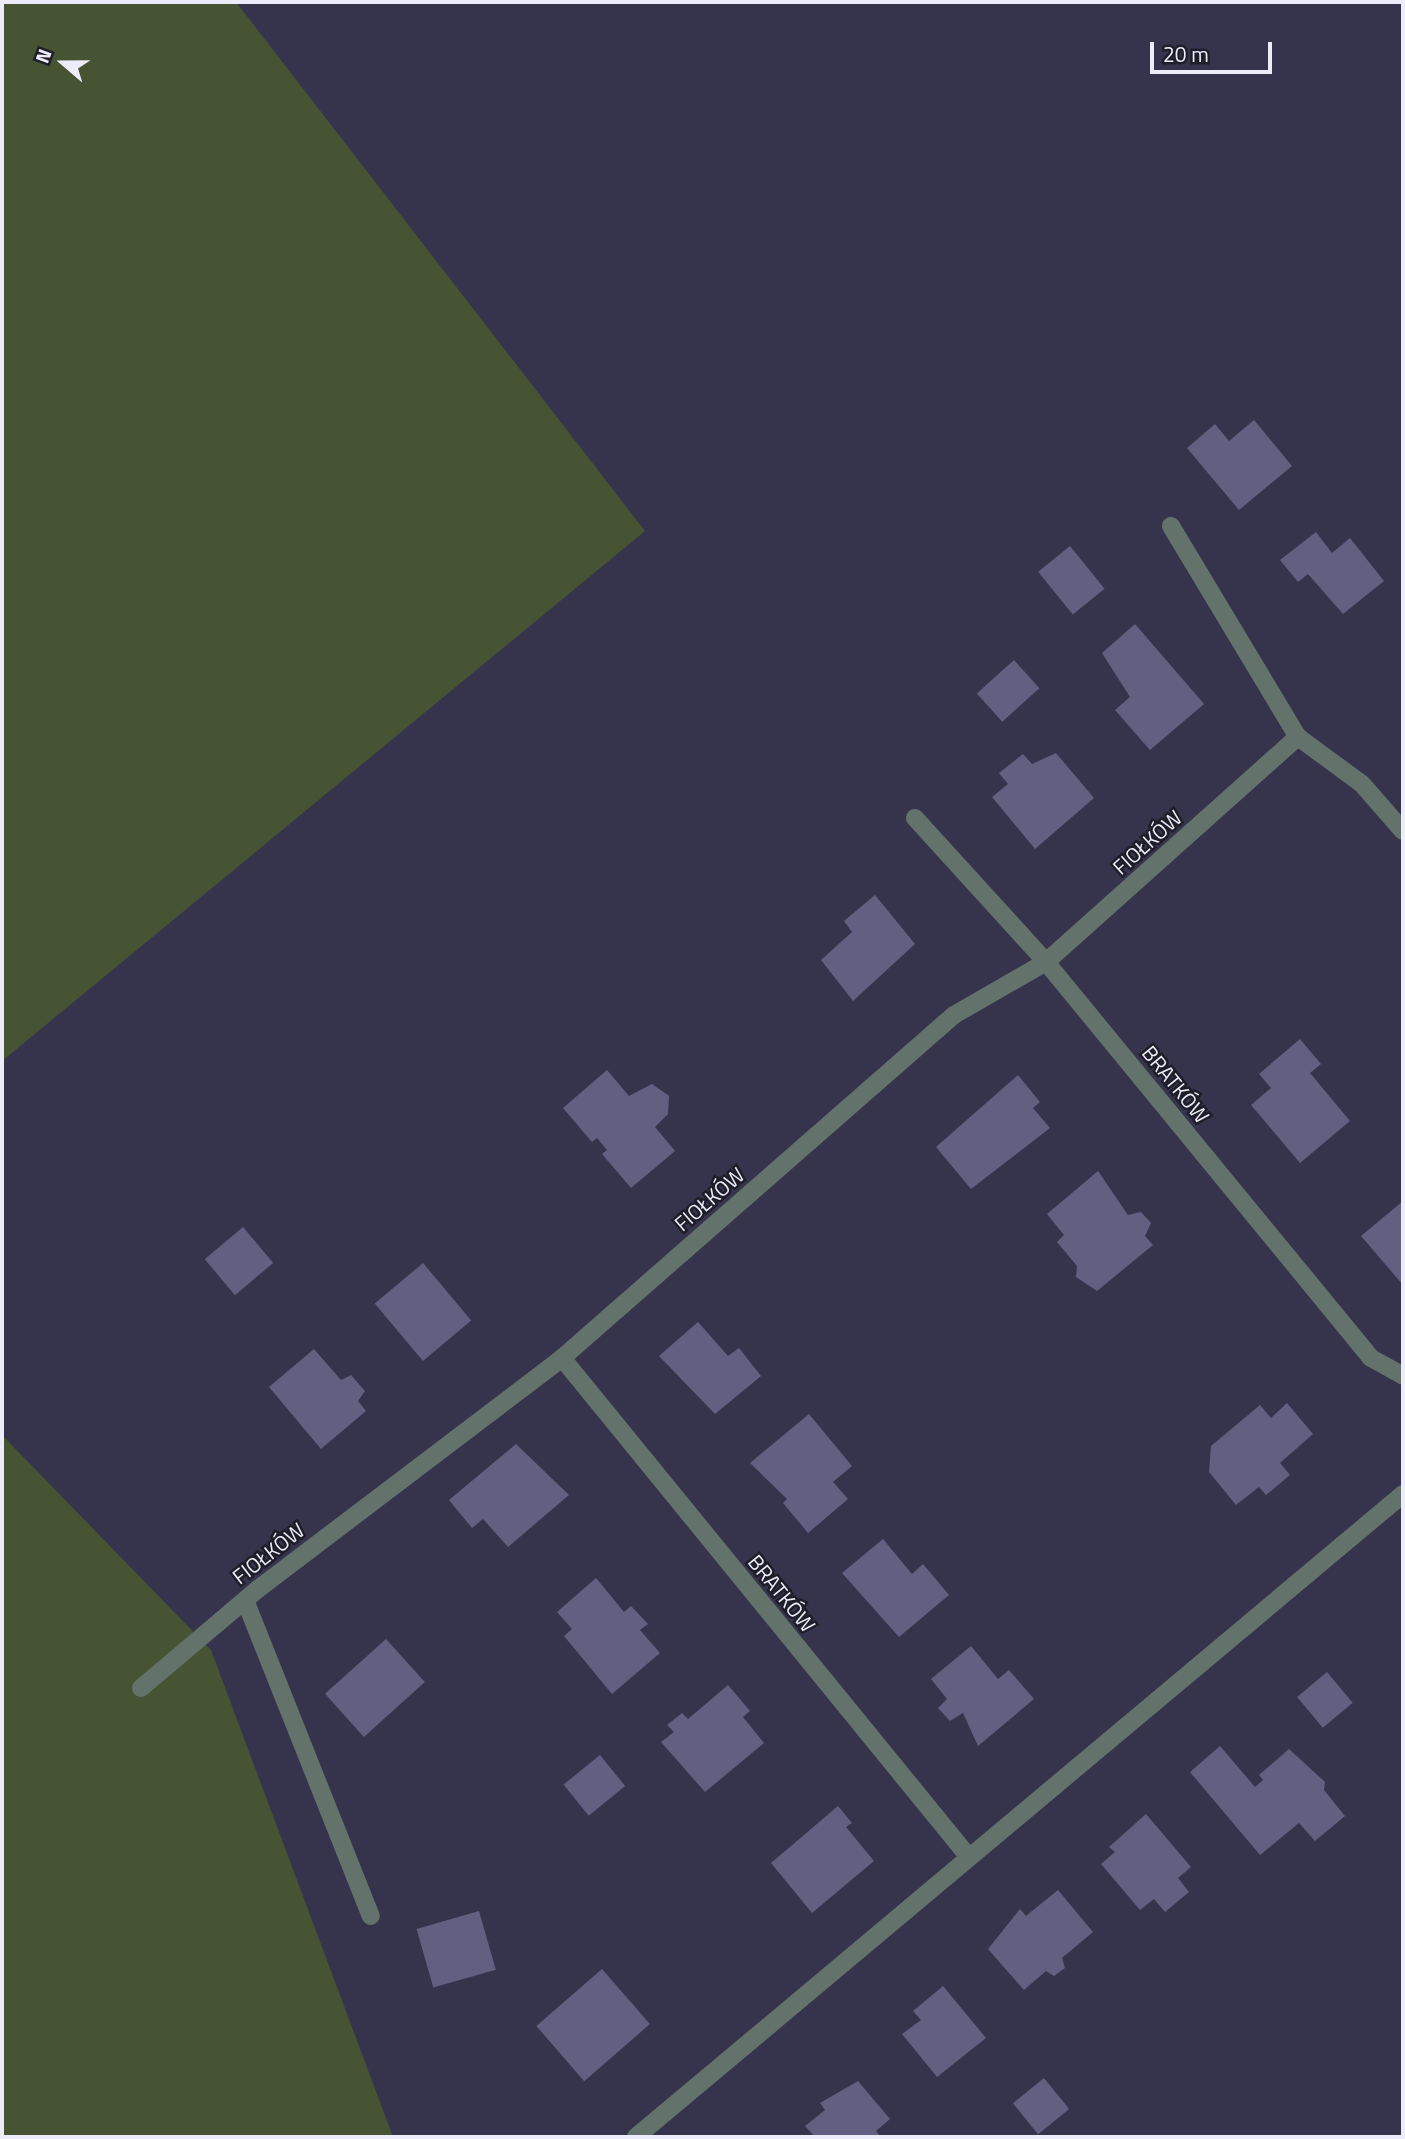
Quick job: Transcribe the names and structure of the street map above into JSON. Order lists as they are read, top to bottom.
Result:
{
  "streets": {
    "street": ["FIOŁKÓW", "BRATKÓW"]
  },
  "crossings": [
    ["FIOŁKÓW", "BRATKÓW"]
  ],
  "scale_bar": "20 m",
  "north": "left"
}
